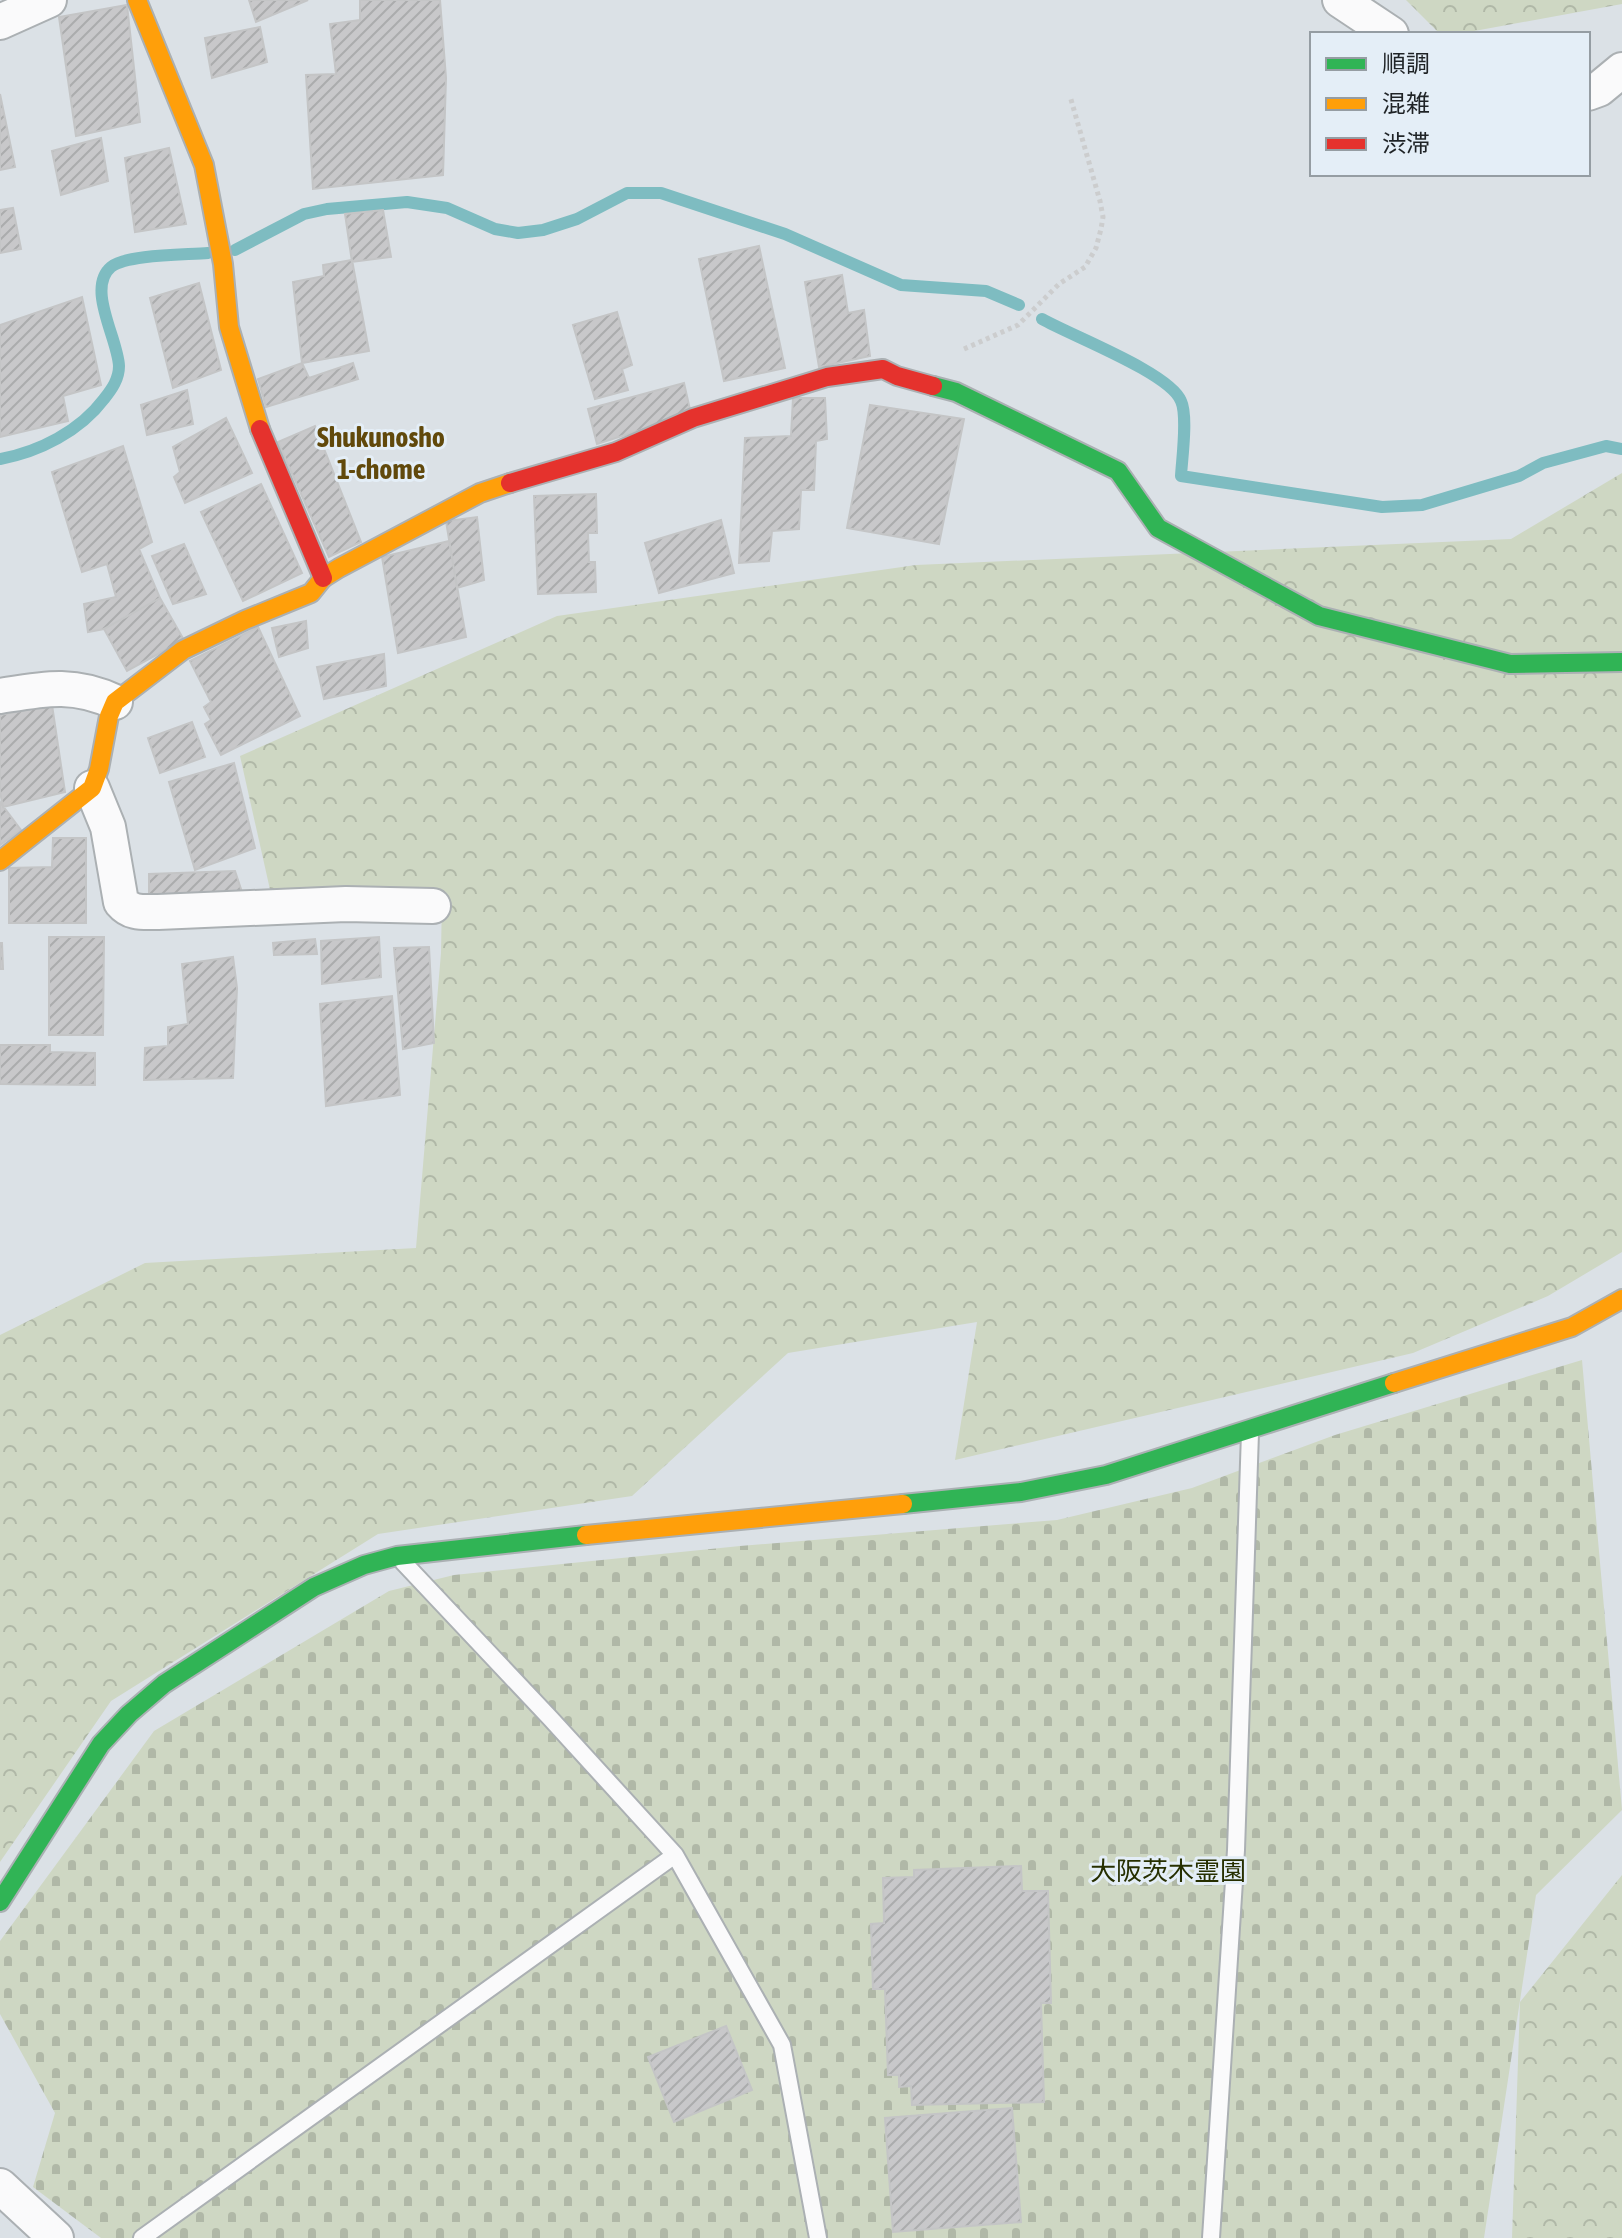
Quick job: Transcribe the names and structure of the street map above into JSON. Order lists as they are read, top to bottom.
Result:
{
  "districts": ["Shukunosho 1-chome"],
  "parks": ["大阪茨木霊園"],
  "legend": ["順調", "混雑", "渋滞"]
}
